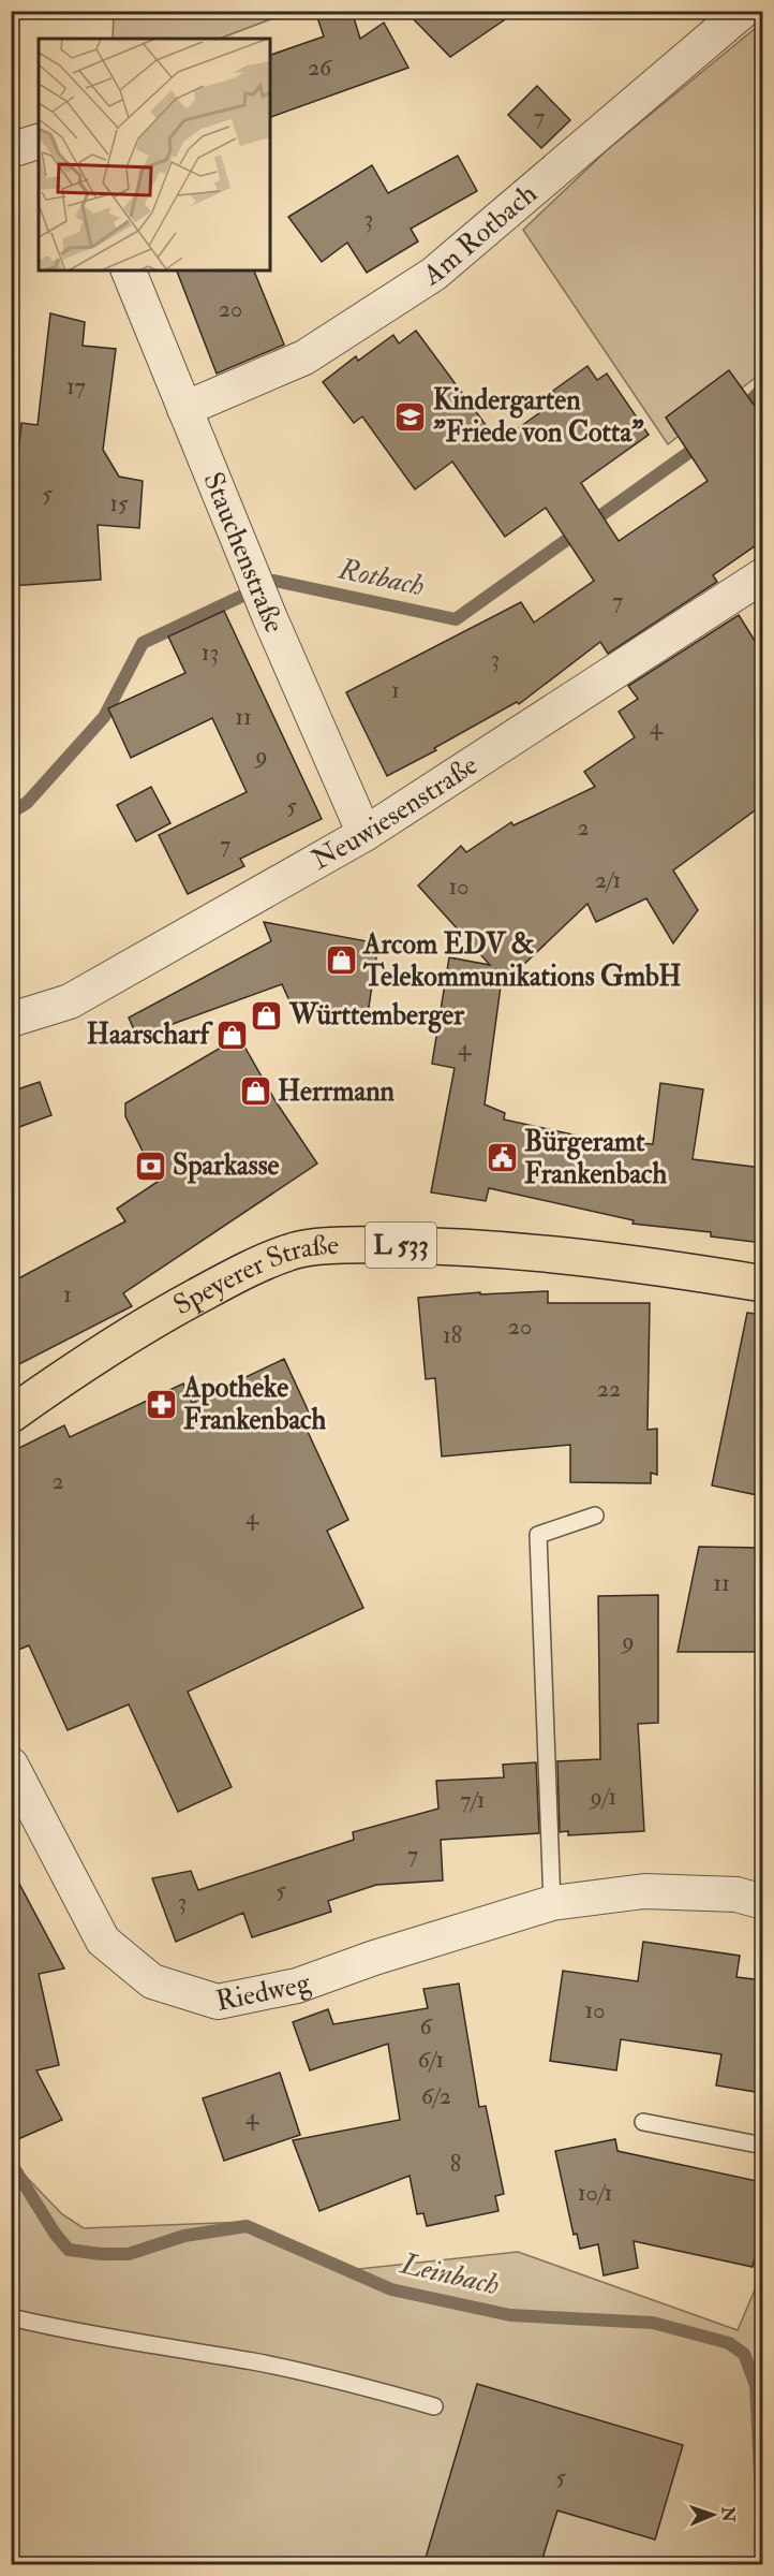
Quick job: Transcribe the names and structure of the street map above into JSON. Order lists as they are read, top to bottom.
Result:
{
  "streets": {
    "main road": ["L 533", "Speyerer Straße"],
    "street": [
      "Am Rotbach",
      "Stauchenstraße",
      "Neuwiesenstraße",
      "Riedweg"
    ]
  },
  "crossings": [
    ["Am Rotbach", "Stauchenstraße"],
    ["Stauchenstraße", "Neuwiesenstraße"]
  ],
  "water": ["Rotbach", "Leinbach"],
  "places": {
    "school or university": ["Kindergarten \"Friede von Cotta\""],
    "shop": [
      "Arcom EDV & Telekommunikations GmbH",
      "Württemberger",
      "Haarscharf",
      "Herrmann"
    ],
    "public building": ["Bürgeramt Frankenbach"],
    "bank": ["Sparkasse"],
    "pharmacy": ["Apotheke Frankenbach"]
  },
  "house_numbers": [
    "26",
    "7",
    "3",
    "20",
    "17",
    "5",
    "15",
    "7",
    "13",
    "3",
    "1",
    "11",
    "4",
    "9",
    "5",
    "2",
    "7",
    "2/1",
    "10",
    "4",
    "1",
    "20",
    "18",
    "22",
    "2",
    "4",
    "11",
    "9",
    "9/1",
    "7/1",
    "7",
    "5",
    "3",
    "10",
    "6",
    "6/1",
    "6/2",
    "4",
    "8",
    "10/1",
    "5"
  ],
  "north": "right"
}
